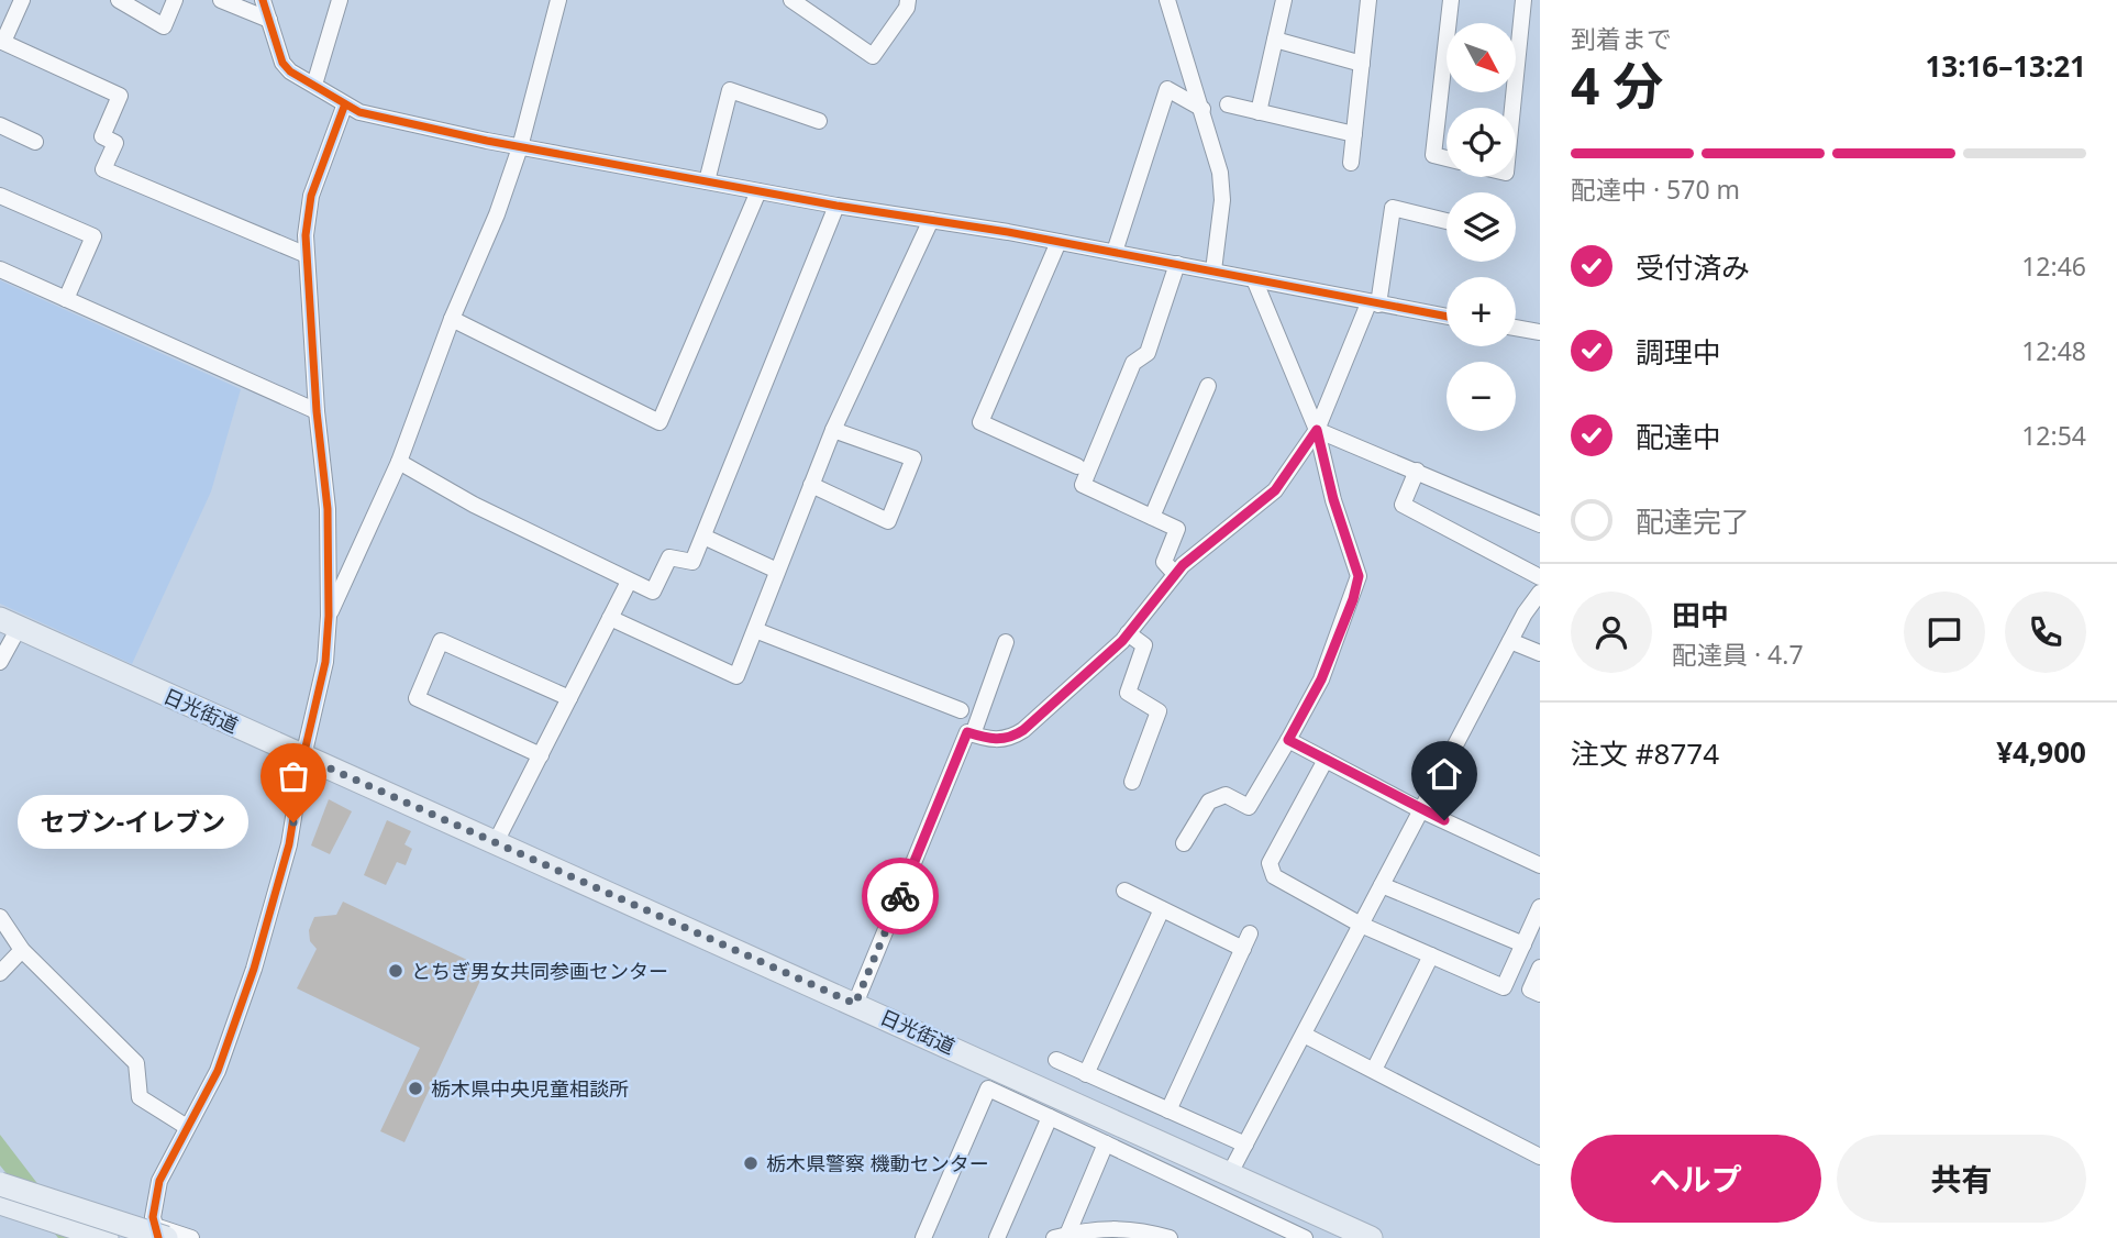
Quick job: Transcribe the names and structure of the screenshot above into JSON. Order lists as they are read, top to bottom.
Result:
{
  "streets": {
    "highway": ["日光街道"]
  },
  "places": [
    "セブン-イレブン",
    "とちぎ男女共同参画センター",
    "栃木県中央児童相談所",
    "栃木県警察 機動センター"
  ],
  "north": "bottom right",
  "page": {
    "heading": ["4 分", "到着まで", "13:16–13:21"],
    "panel": [
      "田中",
      "配達員 · 4.7",
      "注文 #8774",
      "¥4,900"
    ],
    "map_buttons": ["+", "−"],
    "bar": "配達中 · 570 m",
    "list": [
      ["受付済み", "12:46"],
      ["調理中", "12:48"],
      ["配達中", "12:54"],
      "配達完了"
    ],
    "bubble": "セブン-イレブン",
    "buttons": ["ヘルプ", "共有"]
  }
}
